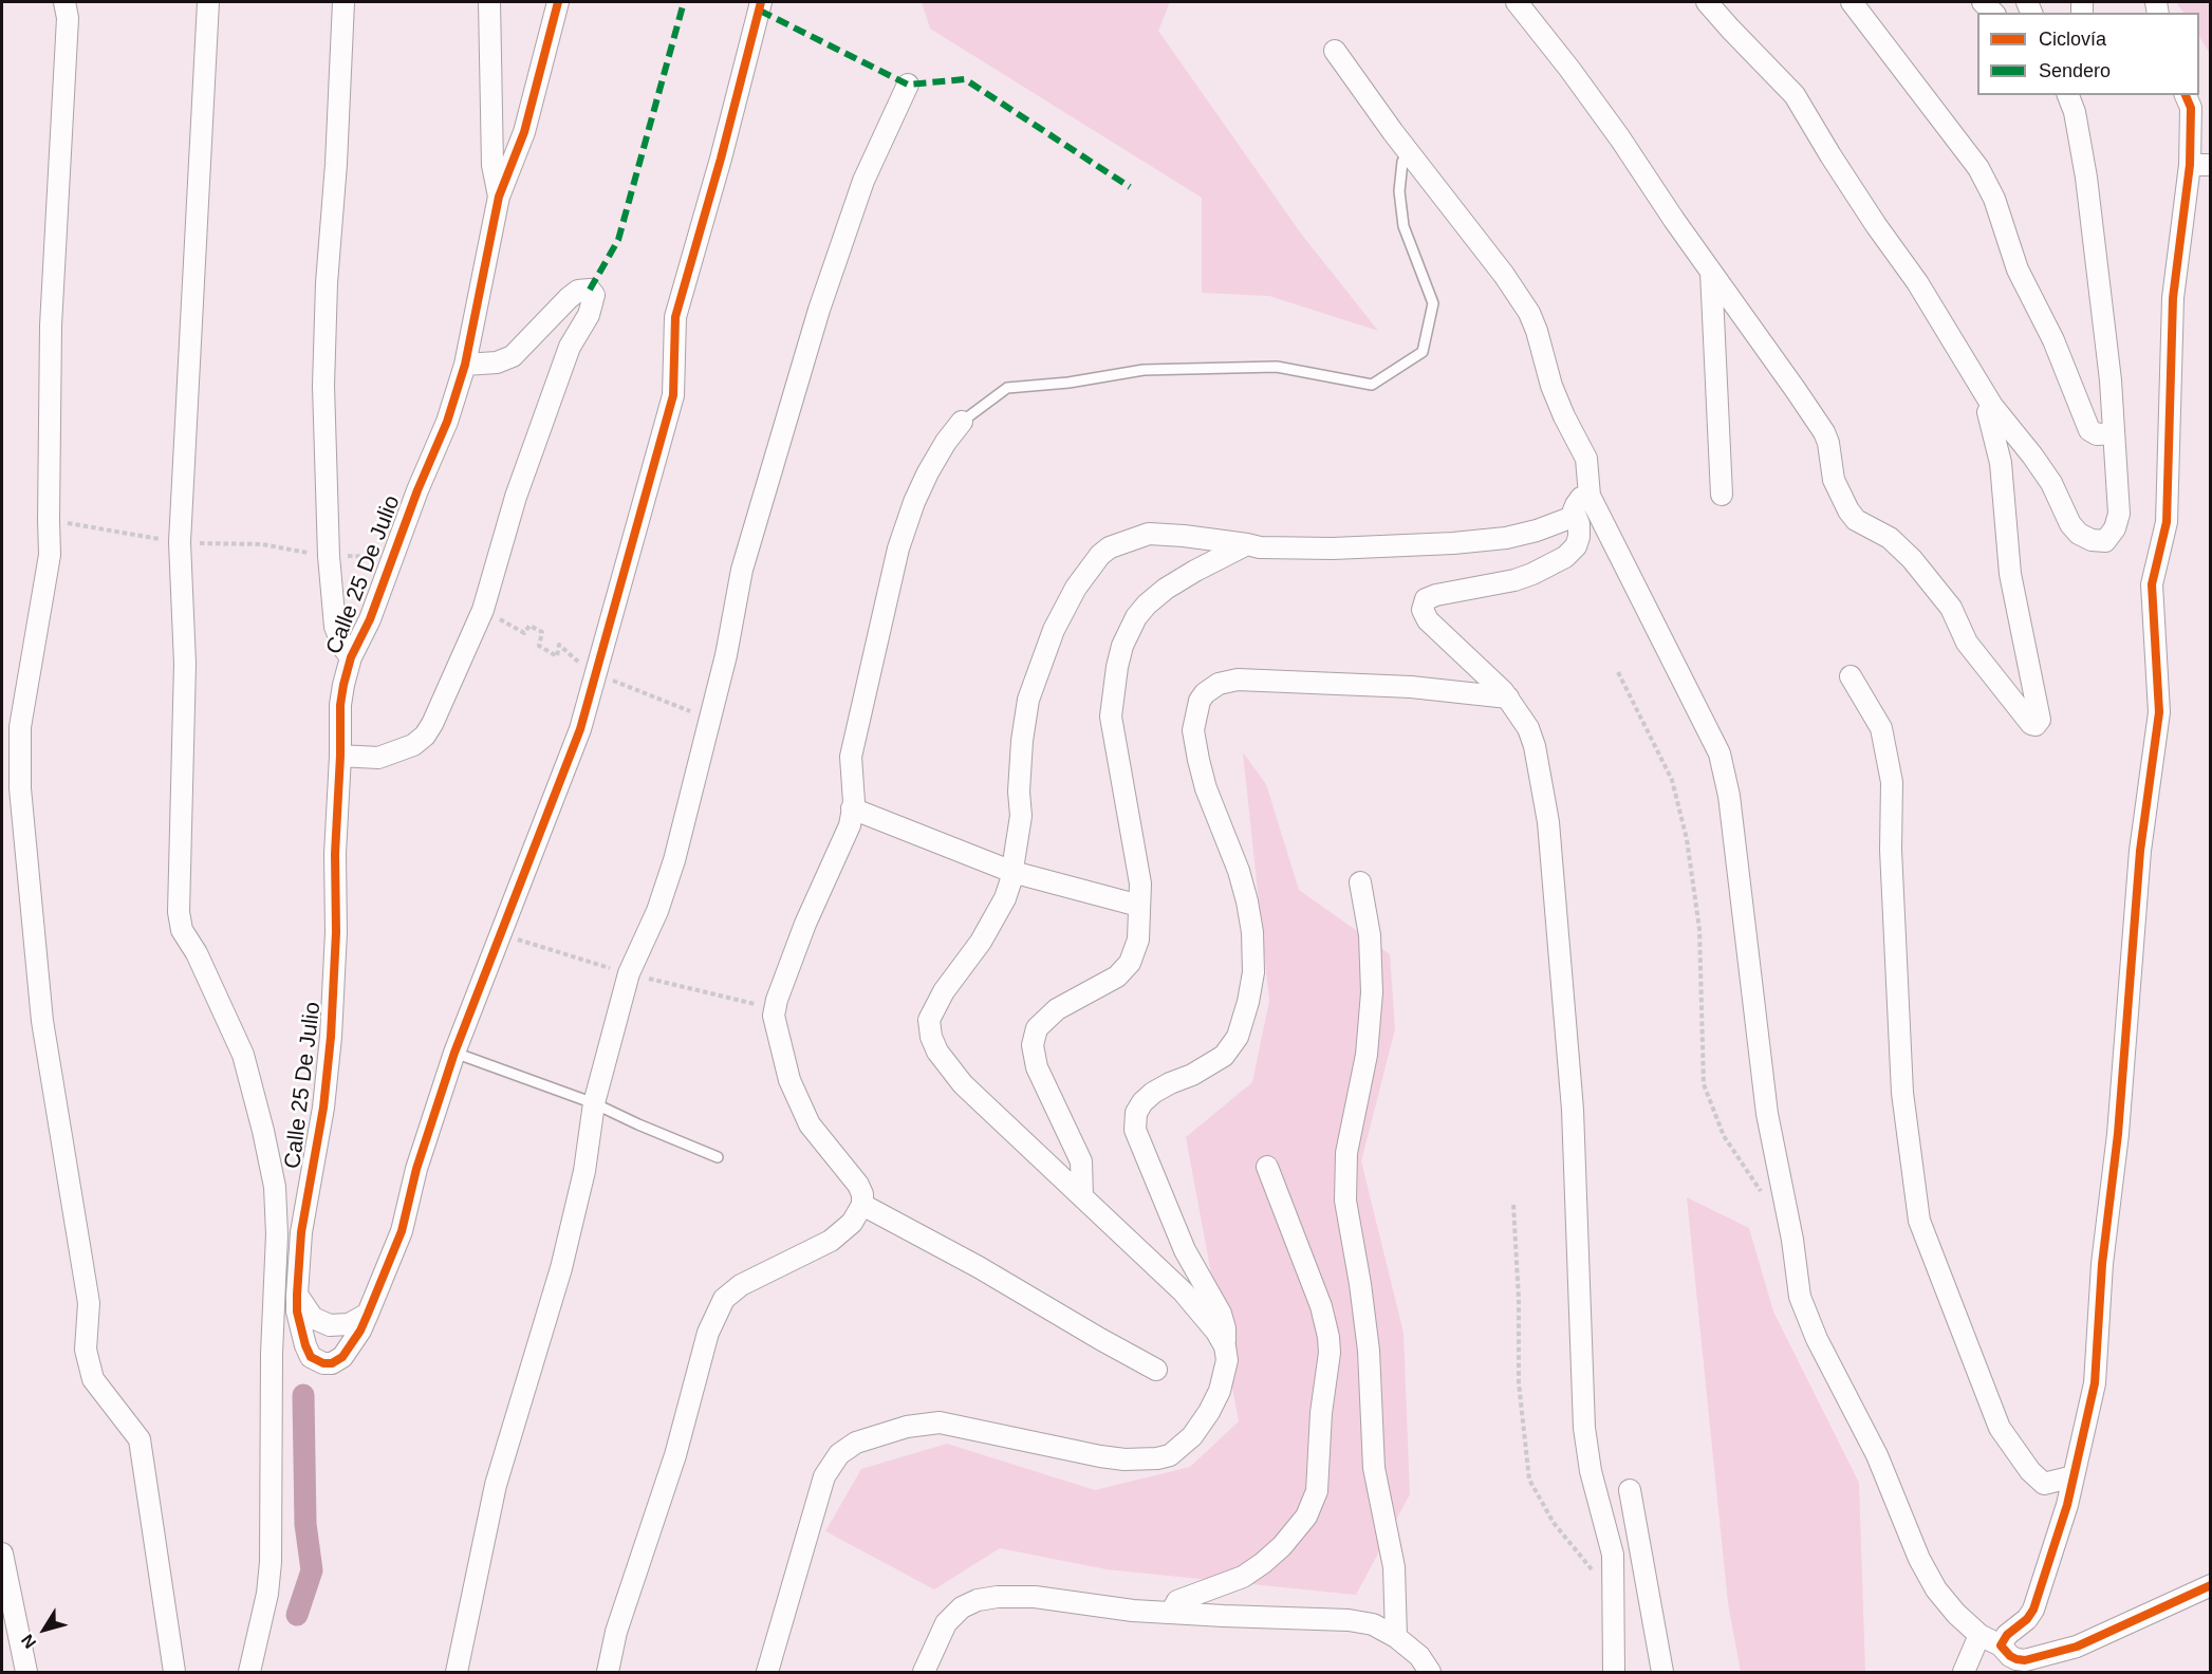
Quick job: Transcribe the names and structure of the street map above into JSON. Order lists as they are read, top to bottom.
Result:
{
  "streets": {
    "street": ["Calle 25 De Julio"]
  },
  "legend": ["Ciclovía", "Sendero"],
  "north": "bottom left"
}
